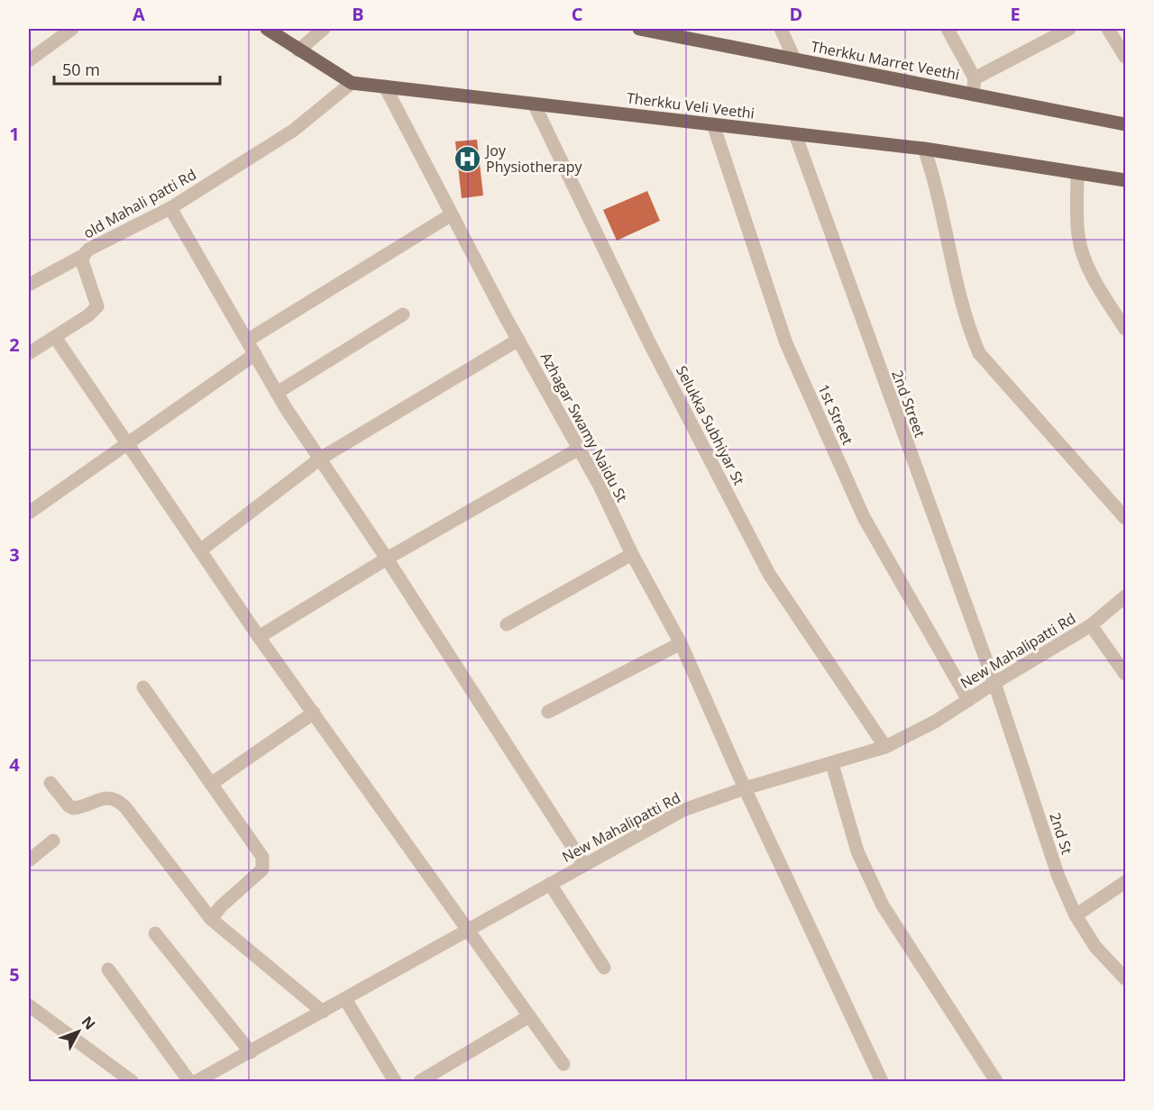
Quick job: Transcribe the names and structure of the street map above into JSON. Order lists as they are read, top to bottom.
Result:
{
  "streets": {
    "main road": ["Therkku Marret Veethi", "Therkku Veli Veethi"],
    "street": [
      "old Mahali patti Rd",
      "2nd Street",
      "1st Street",
      "Selukka Subhiyar St",
      "Azhagar Swamy Naidu St",
      "New Mahalipatti Rd",
      "2nd St"
    ]
  },
  "crossings": [
    ["Therkku Veli Veethi", "old Mahali patti Rd"],
    ["Therkku Veli Veethi", "2nd Street"],
    ["Therkku Veli Veethi", "1st Street"],
    ["Therkku Veli Veethi", "Selukka Subhiyar St"],
    ["Therkku Veli Veethi", "Azhagar Swamy Naidu St"],
    ["2nd Street", "New Mahalipatti Rd"],
    ["2nd Street", "2nd St"],
    ["1st Street", "New Mahalipatti Rd"],
    ["Selukka Subhiyar St", "New Mahalipatti Rd"],
    ["Azhagar Swamy Naidu St", "New Mahalipatti Rd"],
    ["New Mahalipatti Rd", "2nd St"]
  ],
  "places": {
    "hospital": ["Joy Physiotherapy"]
  },
  "scale_bar": "50 m",
  "north": "top right",
  "grid": {
    "columns": [
      "A",
      "B",
      "C",
      "D",
      "E"
    ],
    "rows": [
      "1",
      "2",
      "3",
      "4",
      "5"
    ]
  }
}
